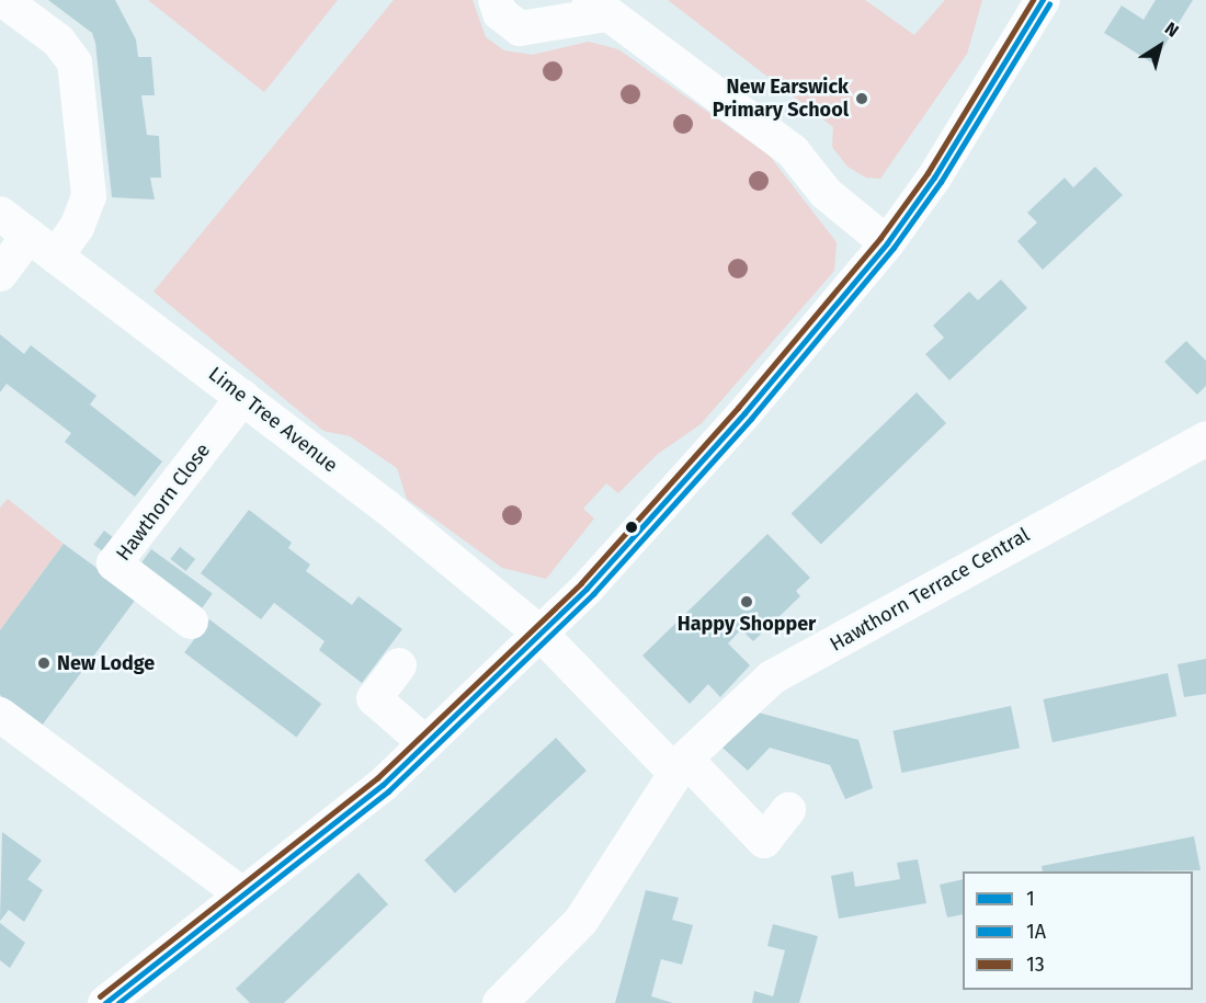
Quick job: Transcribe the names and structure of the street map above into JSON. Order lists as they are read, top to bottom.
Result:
{
  "streets": {
    "street": ["Lime Tree Avenue", "Hawthorn Close", "Hawthorn Terrace Central"]
  },
  "crossings": [
    ["Lime Tree Avenue", "Hawthorn Close"],
    ["Lime Tree Avenue", "Hawthorn Terrace Central"]
  ],
  "places": ["New Earswick Primary School", "Happy Shopper", "New Lodge"],
  "lines": ["transit line 1", "transit line 13", "transit line 1A"],
  "legend": ["1", "1A", "13"],
  "north": "top right"
}
